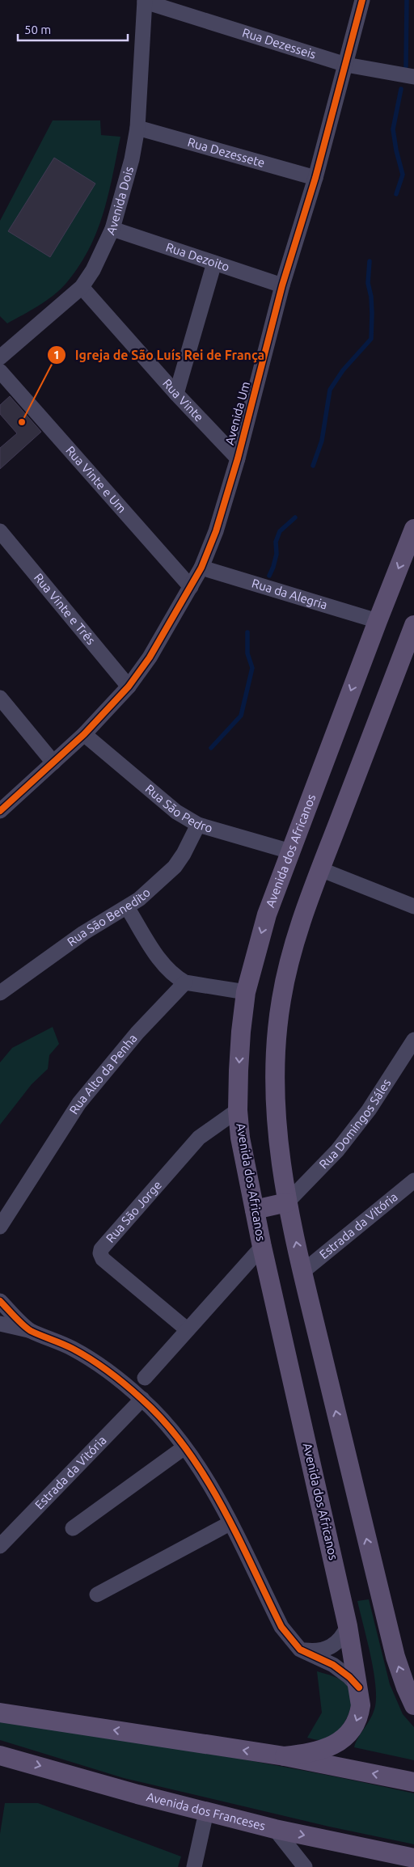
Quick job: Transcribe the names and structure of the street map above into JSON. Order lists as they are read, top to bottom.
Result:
{
  "streets": {
    "main road": ["Avenida dos Africanos", "Avenida dos Franceses"],
    "street": [
      "Rua Dezesseis",
      "Rua Dezessete",
      "Avenida Dois",
      "Rua Dezoito",
      "Rua Vinte",
      "Avenida Um",
      "Rua Vinte e Um",
      "Rua da Alegria",
      "Rua Vinte e Três",
      "Rua São Pedro",
      "Rua São Benedito",
      "Rua Alto da Penha",
      "Rua Domingos Sáles",
      "Rua São Jorge",
      "Estrada da Vitória"
    ]
  },
  "crossings": [
    ["Rua Dezesseis", "Avenida Dois"],
    ["Rua Dezesseis", "Avenida Um"],
    ["Rua Dezessete", "Avenida Dois"],
    ["Rua Dezessete", "Avenida Um"],
    ["Avenida Dois", "Rua Dezoito"],
    ["Avenida Dois", "Rua Vinte"],
    ["Rua Dezoito", "Avenida Um"],
    ["Rua Vinte", "Avenida Um"],
    ["Avenida Um", "Rua Vinte e Um"],
    ["Avenida Um", "Rua da Alegria"],
    ["Avenida Um", "Rua Vinte e Três"],
    ["Avenida Um", "Rua São Pedro"],
    ["Rua da Alegria", "Avenida dos Africanos"],
    ["Rua São Pedro", "Avenida dos Africanos"],
    ["Rua São Pedro", "Rua São Benedito"],
    ["Avenida dos Africanos", "Rua São Jorge"]
  ],
  "places": ["Igreja de São Luís Rei de França"],
  "scale_bar": "50 m"
}
